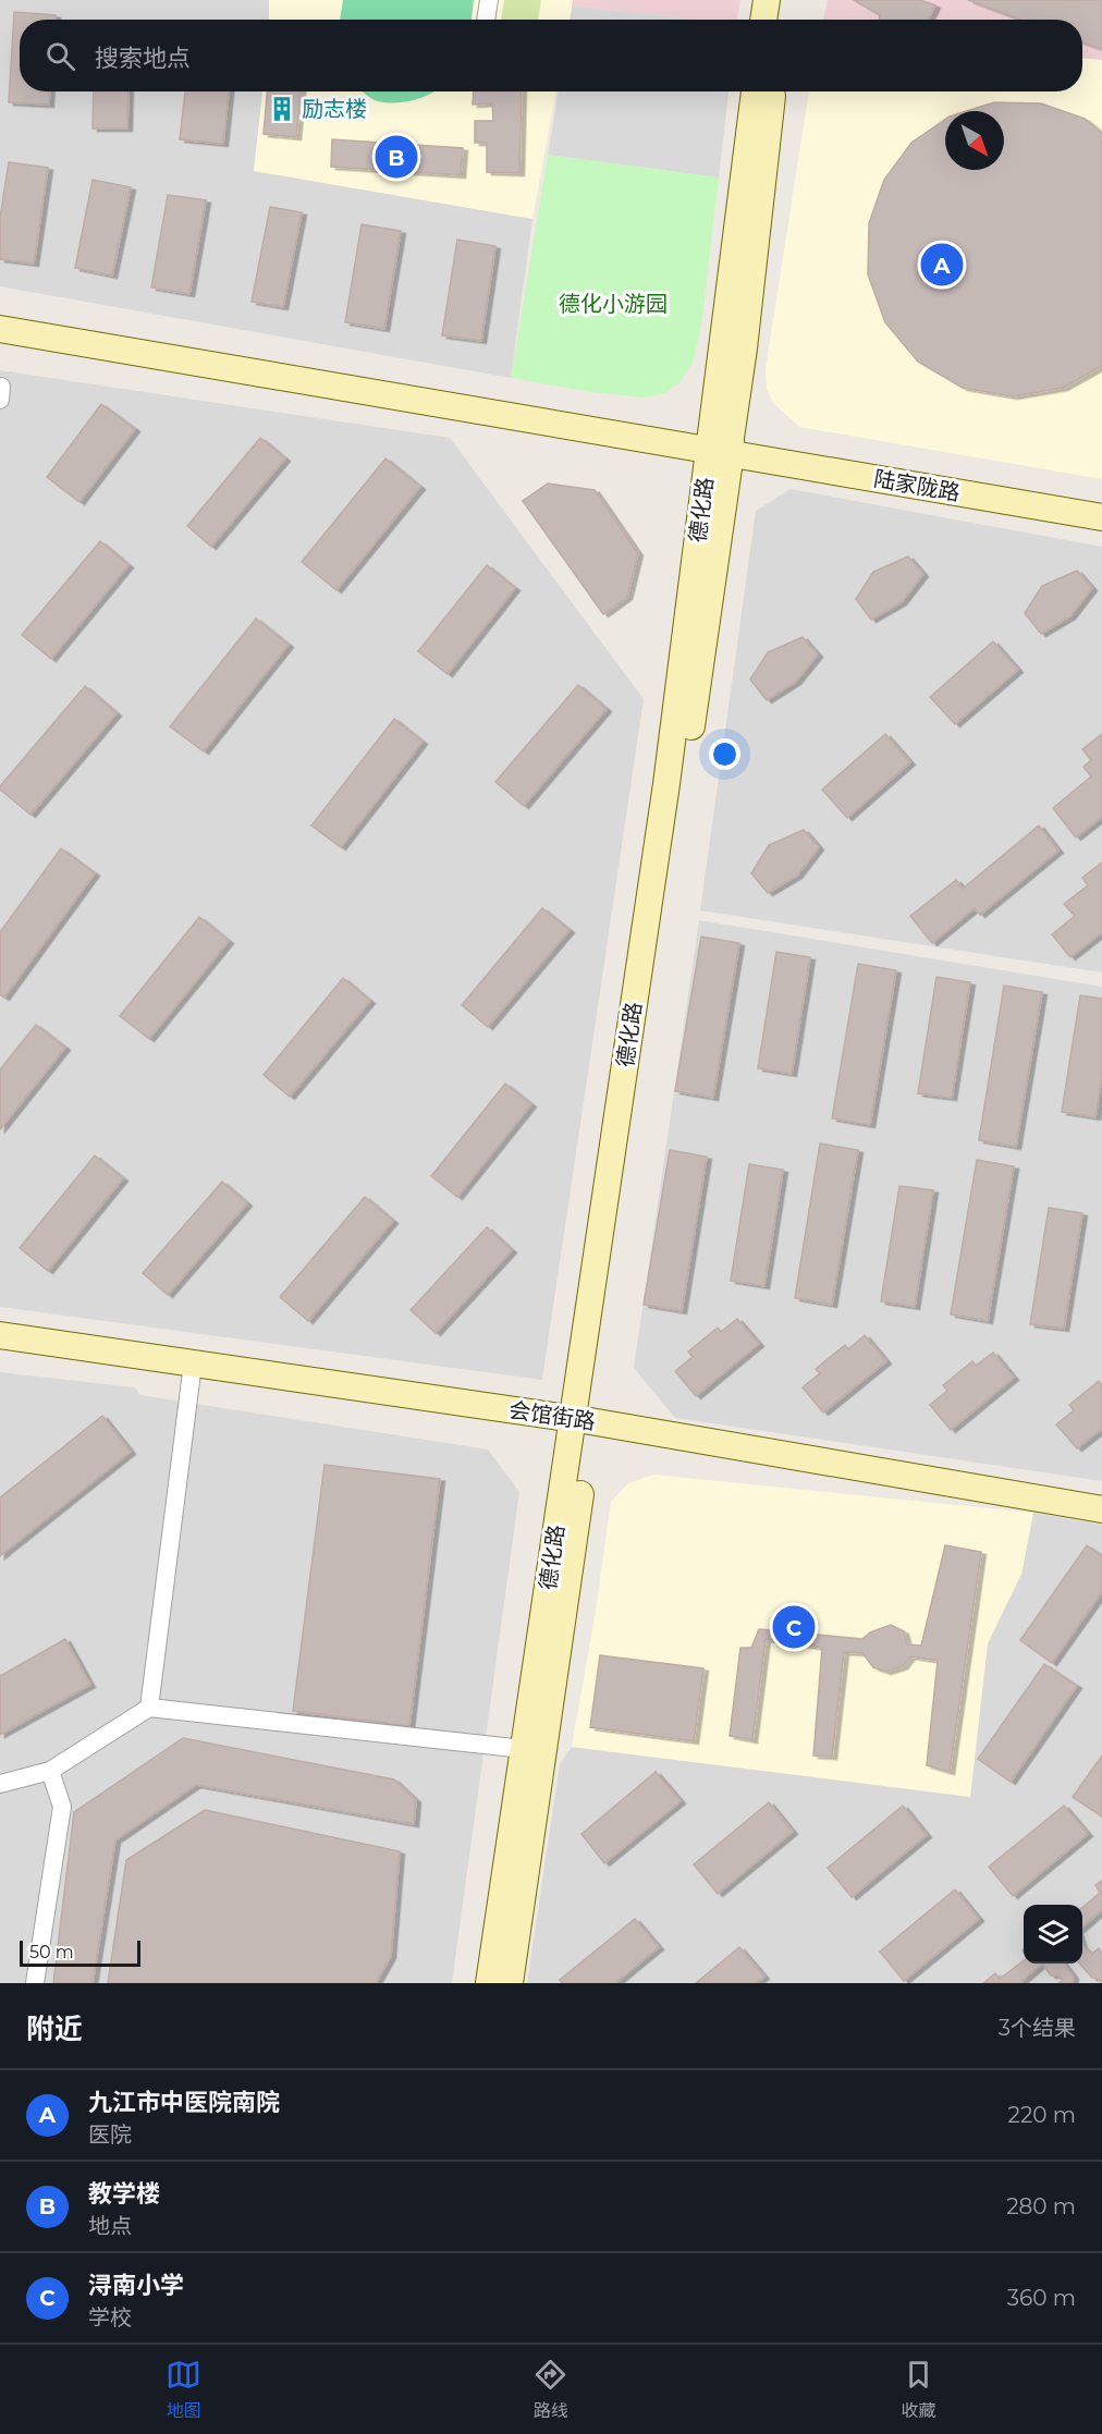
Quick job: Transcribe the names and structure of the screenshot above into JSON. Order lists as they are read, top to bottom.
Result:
{
  "streets": {
    "street": ["陆家陇路", "德化路", "会馆街路"]
  },
  "crossings": [
    ["陆家陇路", "德化路"],
    ["德化路", "会馆街路"]
  ],
  "parks": ["德化小游园"],
  "places": {
    "building": ["励志楼"]
  },
  "scale_bar": "50 m",
  "north": "bottom right",
  "page": {
    "search": "搜索地点",
    "pins": ["B", "A", "C"],
    "scale": "50 m",
    "heading": ["附近", "3个结果"],
    "list": [
      {
        "mark": "A",
        "name": "九江市中医院南院",
        "note": "医院",
        "value": "220 m"
      },
      {
        "mark": "B",
        "name": "教学楼",
        "note": "地点",
        "value": "280 m"
      },
      {
        "mark": "C",
        "name": "浔南小学",
        "note": "学校",
        "value": "360 m"
      }
    ],
    "nav": ["地图", "路线", "收藏"]
  }
}
